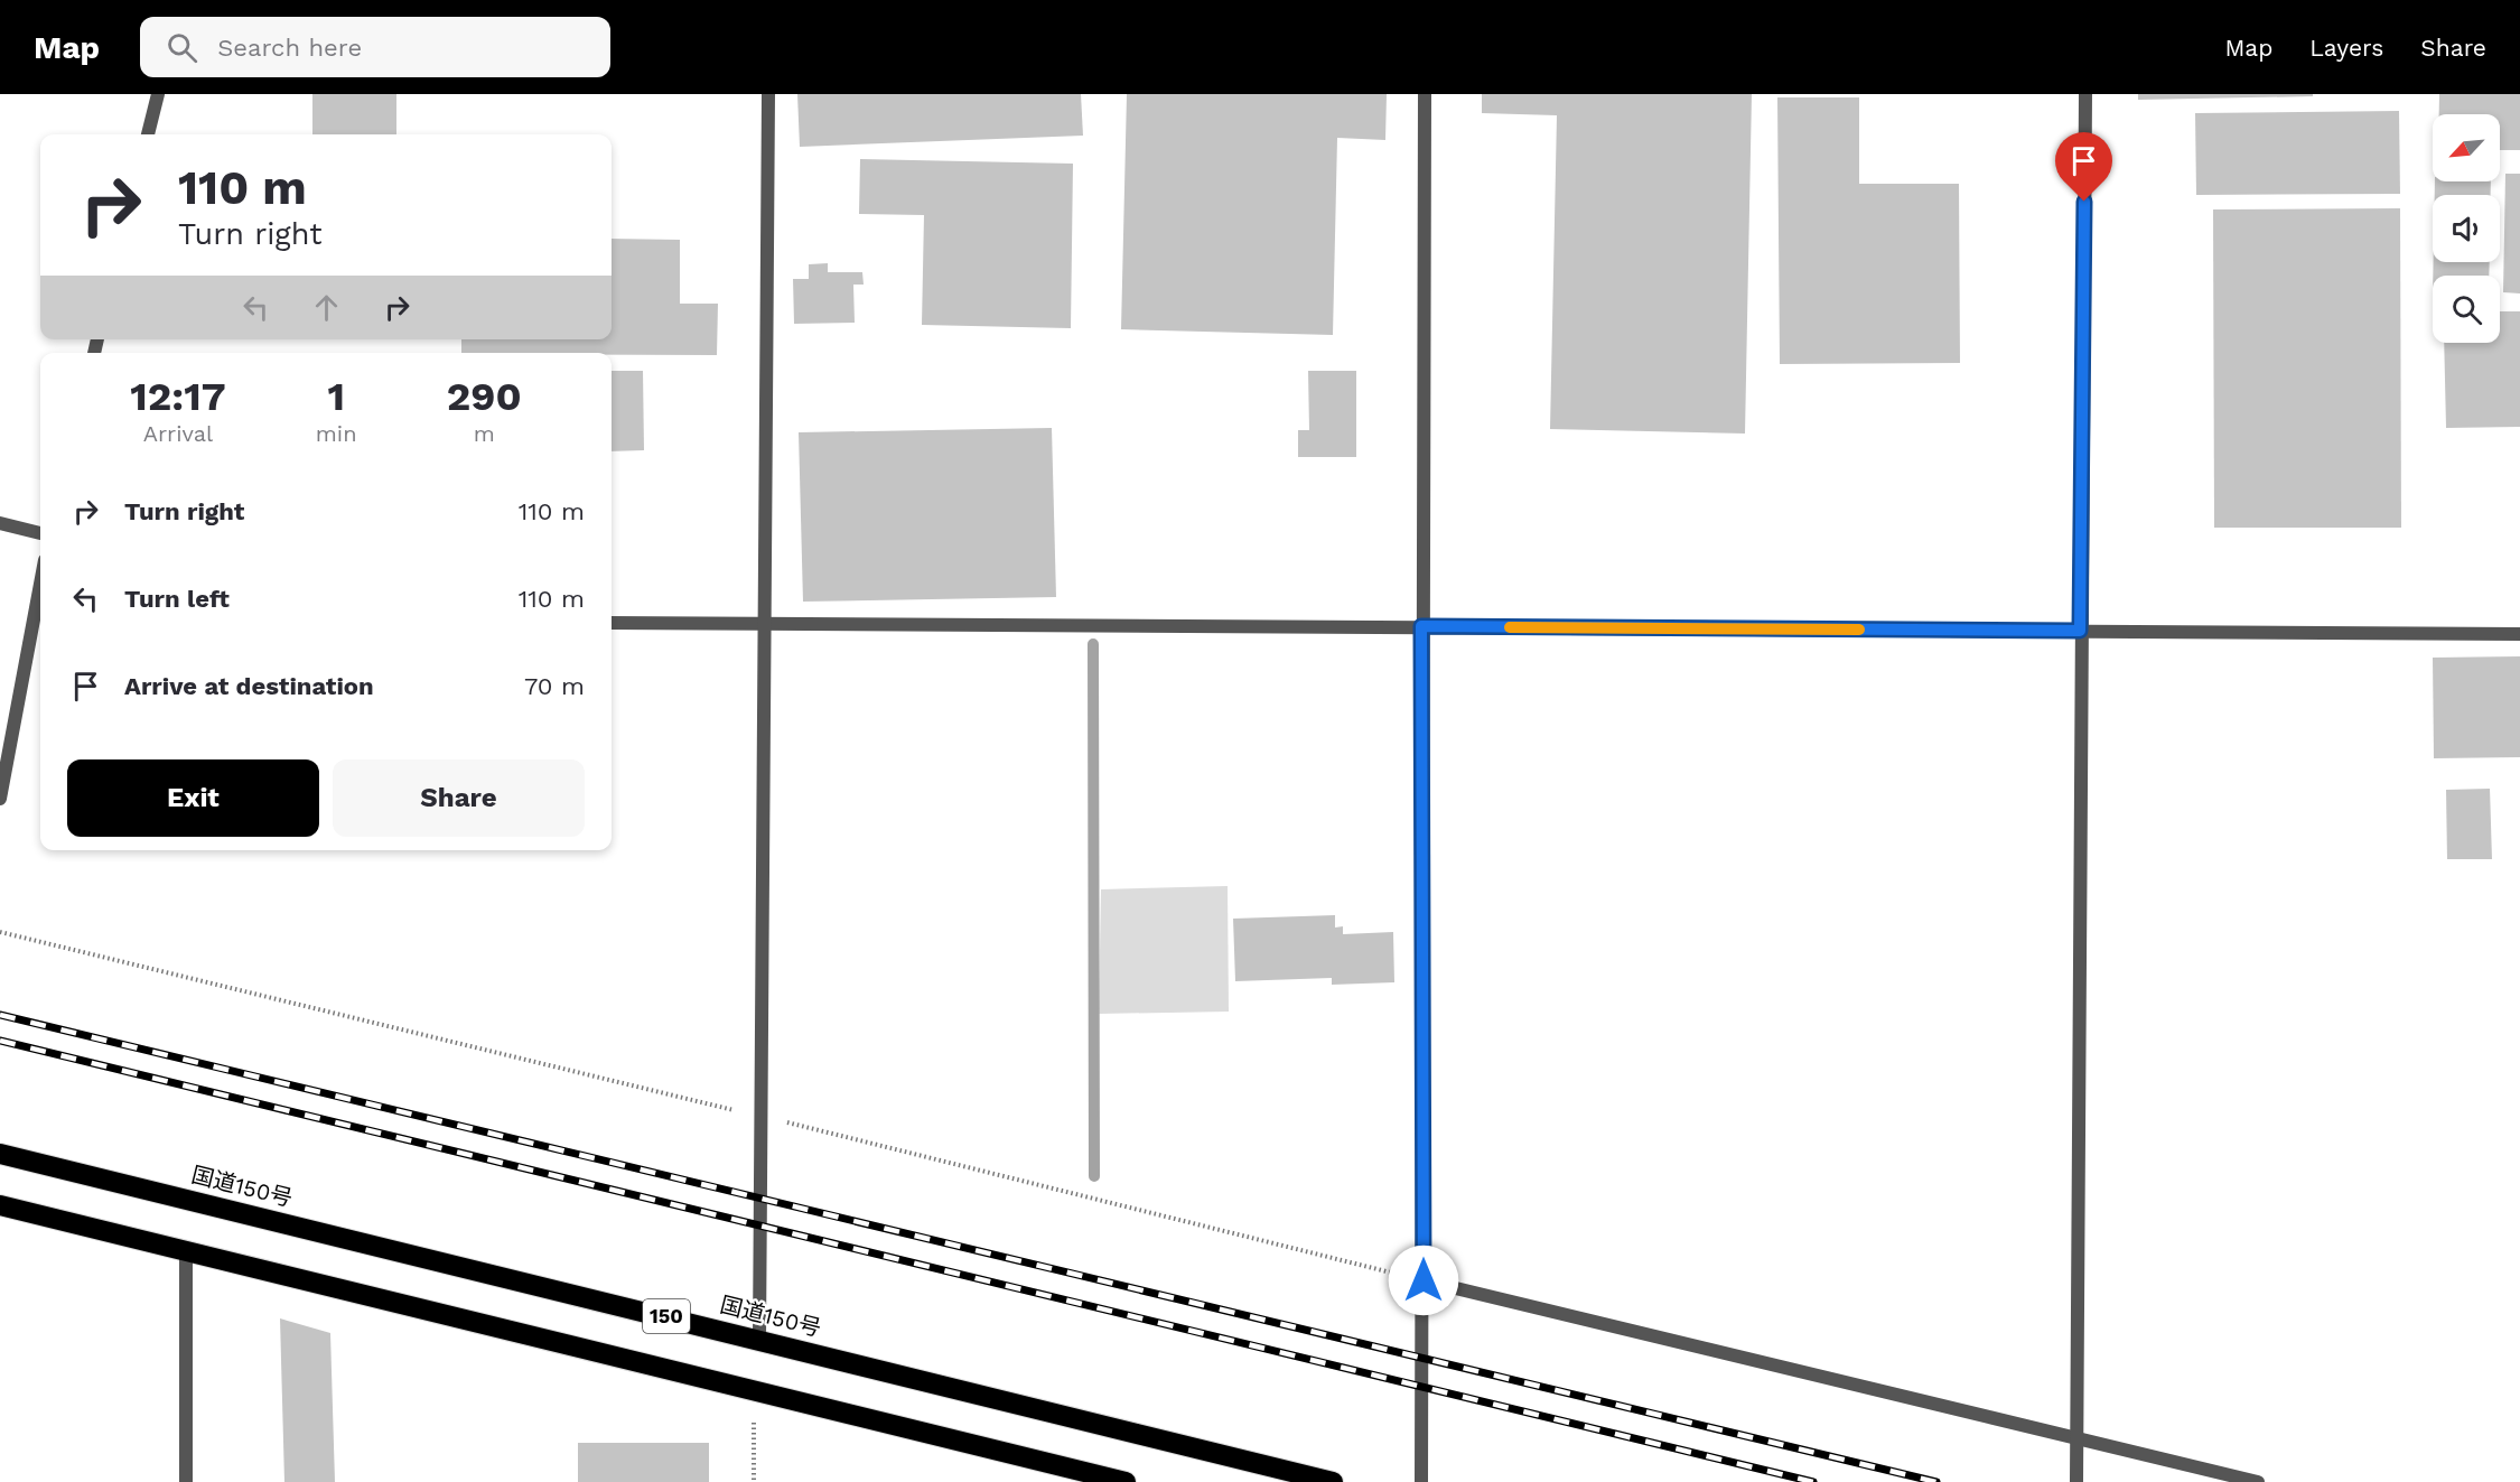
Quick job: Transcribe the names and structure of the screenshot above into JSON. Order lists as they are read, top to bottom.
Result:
{
  "streets": {
    "highway": ["国道150号", "150"]
  },
  "north": "bottom left",
  "page": {
    "header": "Map",
    "search": "Search here",
    "nav": ["Map", "Layers", "Share"],
    "turn": ["110 m", "Turn right"],
    "eta": [
      "12:17",
      "Arrival",
      "1",
      "min",
      "290",
      "m"
    ],
    "list": [
      {
        "name": "Turn right",
        "value": "110 m"
      },
      {
        "name": "Turn left",
        "value": "110 m"
      },
      {
        "name": "Arrive at destination",
        "value": "70 m"
      }
    ],
    "buttons": ["Exit", "Share"]
  }
}
